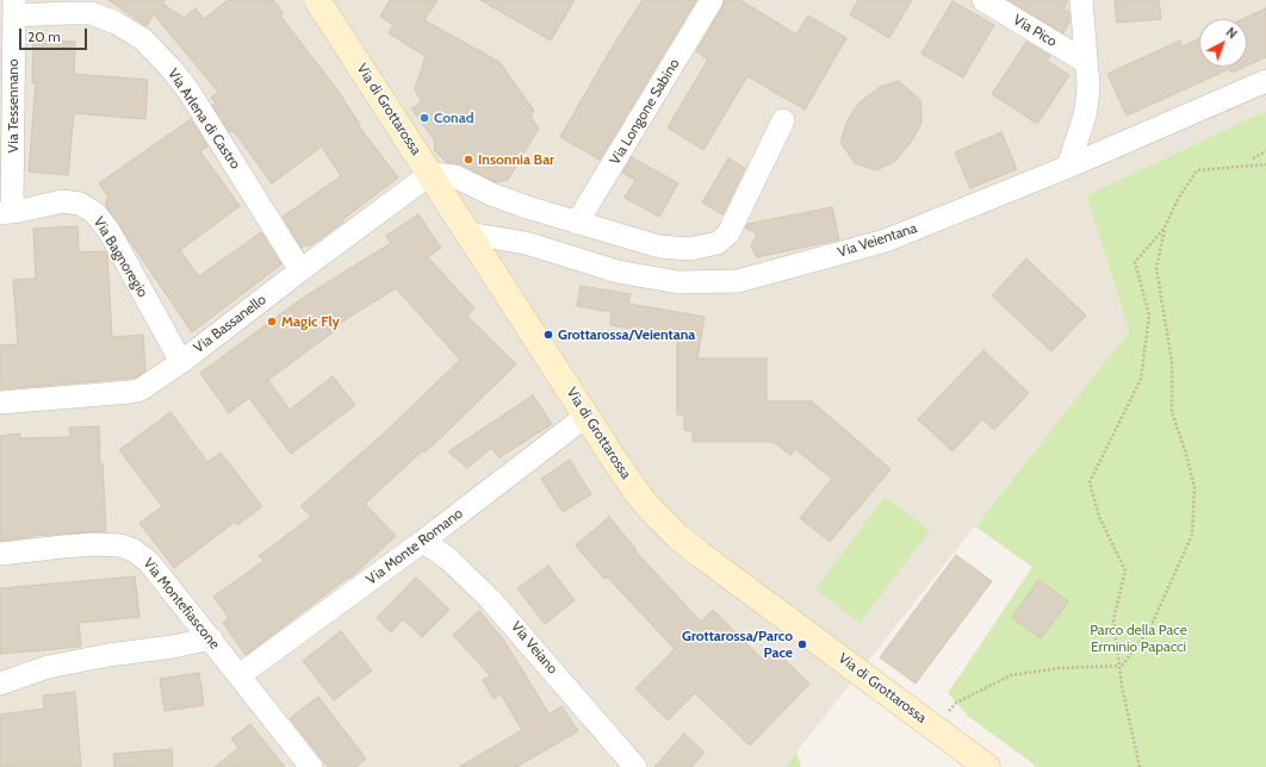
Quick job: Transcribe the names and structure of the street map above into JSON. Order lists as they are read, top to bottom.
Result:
{
  "streets": {
    "street": [
      "Via Pico",
      "Via Tessennano",
      "Via di Grottarossa",
      "Via Longone Sabino",
      "Via Arlena di Castro",
      "Via Veientana",
      "Via Bagnoregio",
      "Via Bassanello",
      "Via Monte Romano",
      "Via Montefiascone",
      "Via Veiano"
    ]
  },
  "crossings": [
    ["Via Tessennano", "Via Arlena di Castro"],
    ["Via Tessennano", "Via Bagnoregio"],
    ["Via di Grottarossa", "Via Veientana"],
    ["Via di Grottarossa", "Via Bassanello"],
    ["Via di Grottarossa", "Via Monte Romano"],
    ["Via Arlena di Castro", "Via Bassanello"],
    ["Via Bagnoregio", "Via Bassanello"],
    ["Via Monte Romano", "Via Montefiascone"],
    ["Via Monte Romano", "Via Veiano"]
  ],
  "parks": ["Parco della Pace Erminio Papacci"],
  "places": [
    "Conad",
    "Insonnia Bar",
    "Magic Fly",
    "Grottarossa/Veientana",
    "Grottarossa/Parco Pace"
  ],
  "scale_bar": "20 m",
  "north": "top right"
}
